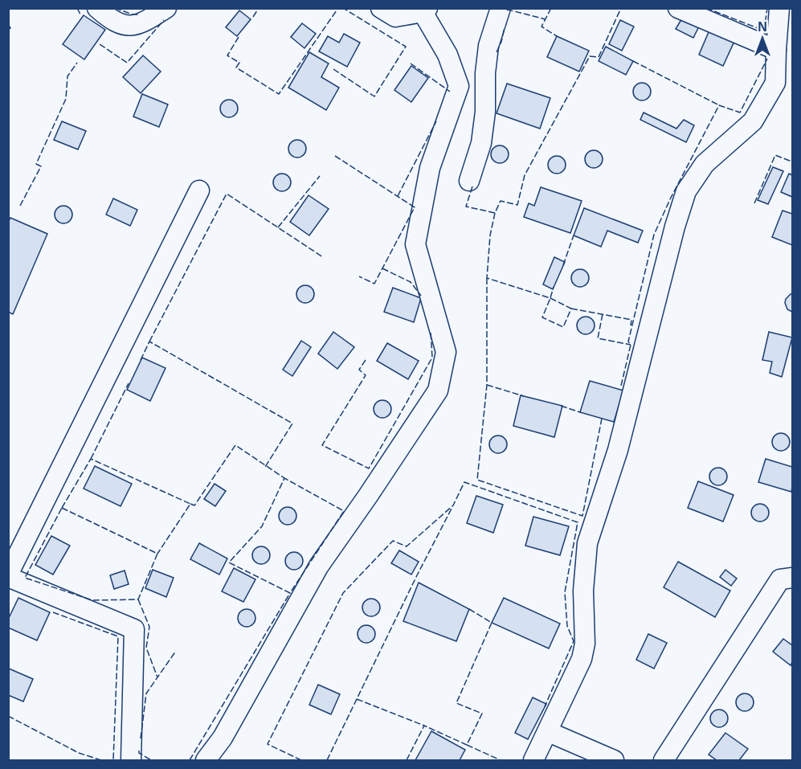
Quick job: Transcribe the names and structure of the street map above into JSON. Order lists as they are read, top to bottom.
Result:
{
  "north": "top"
}
